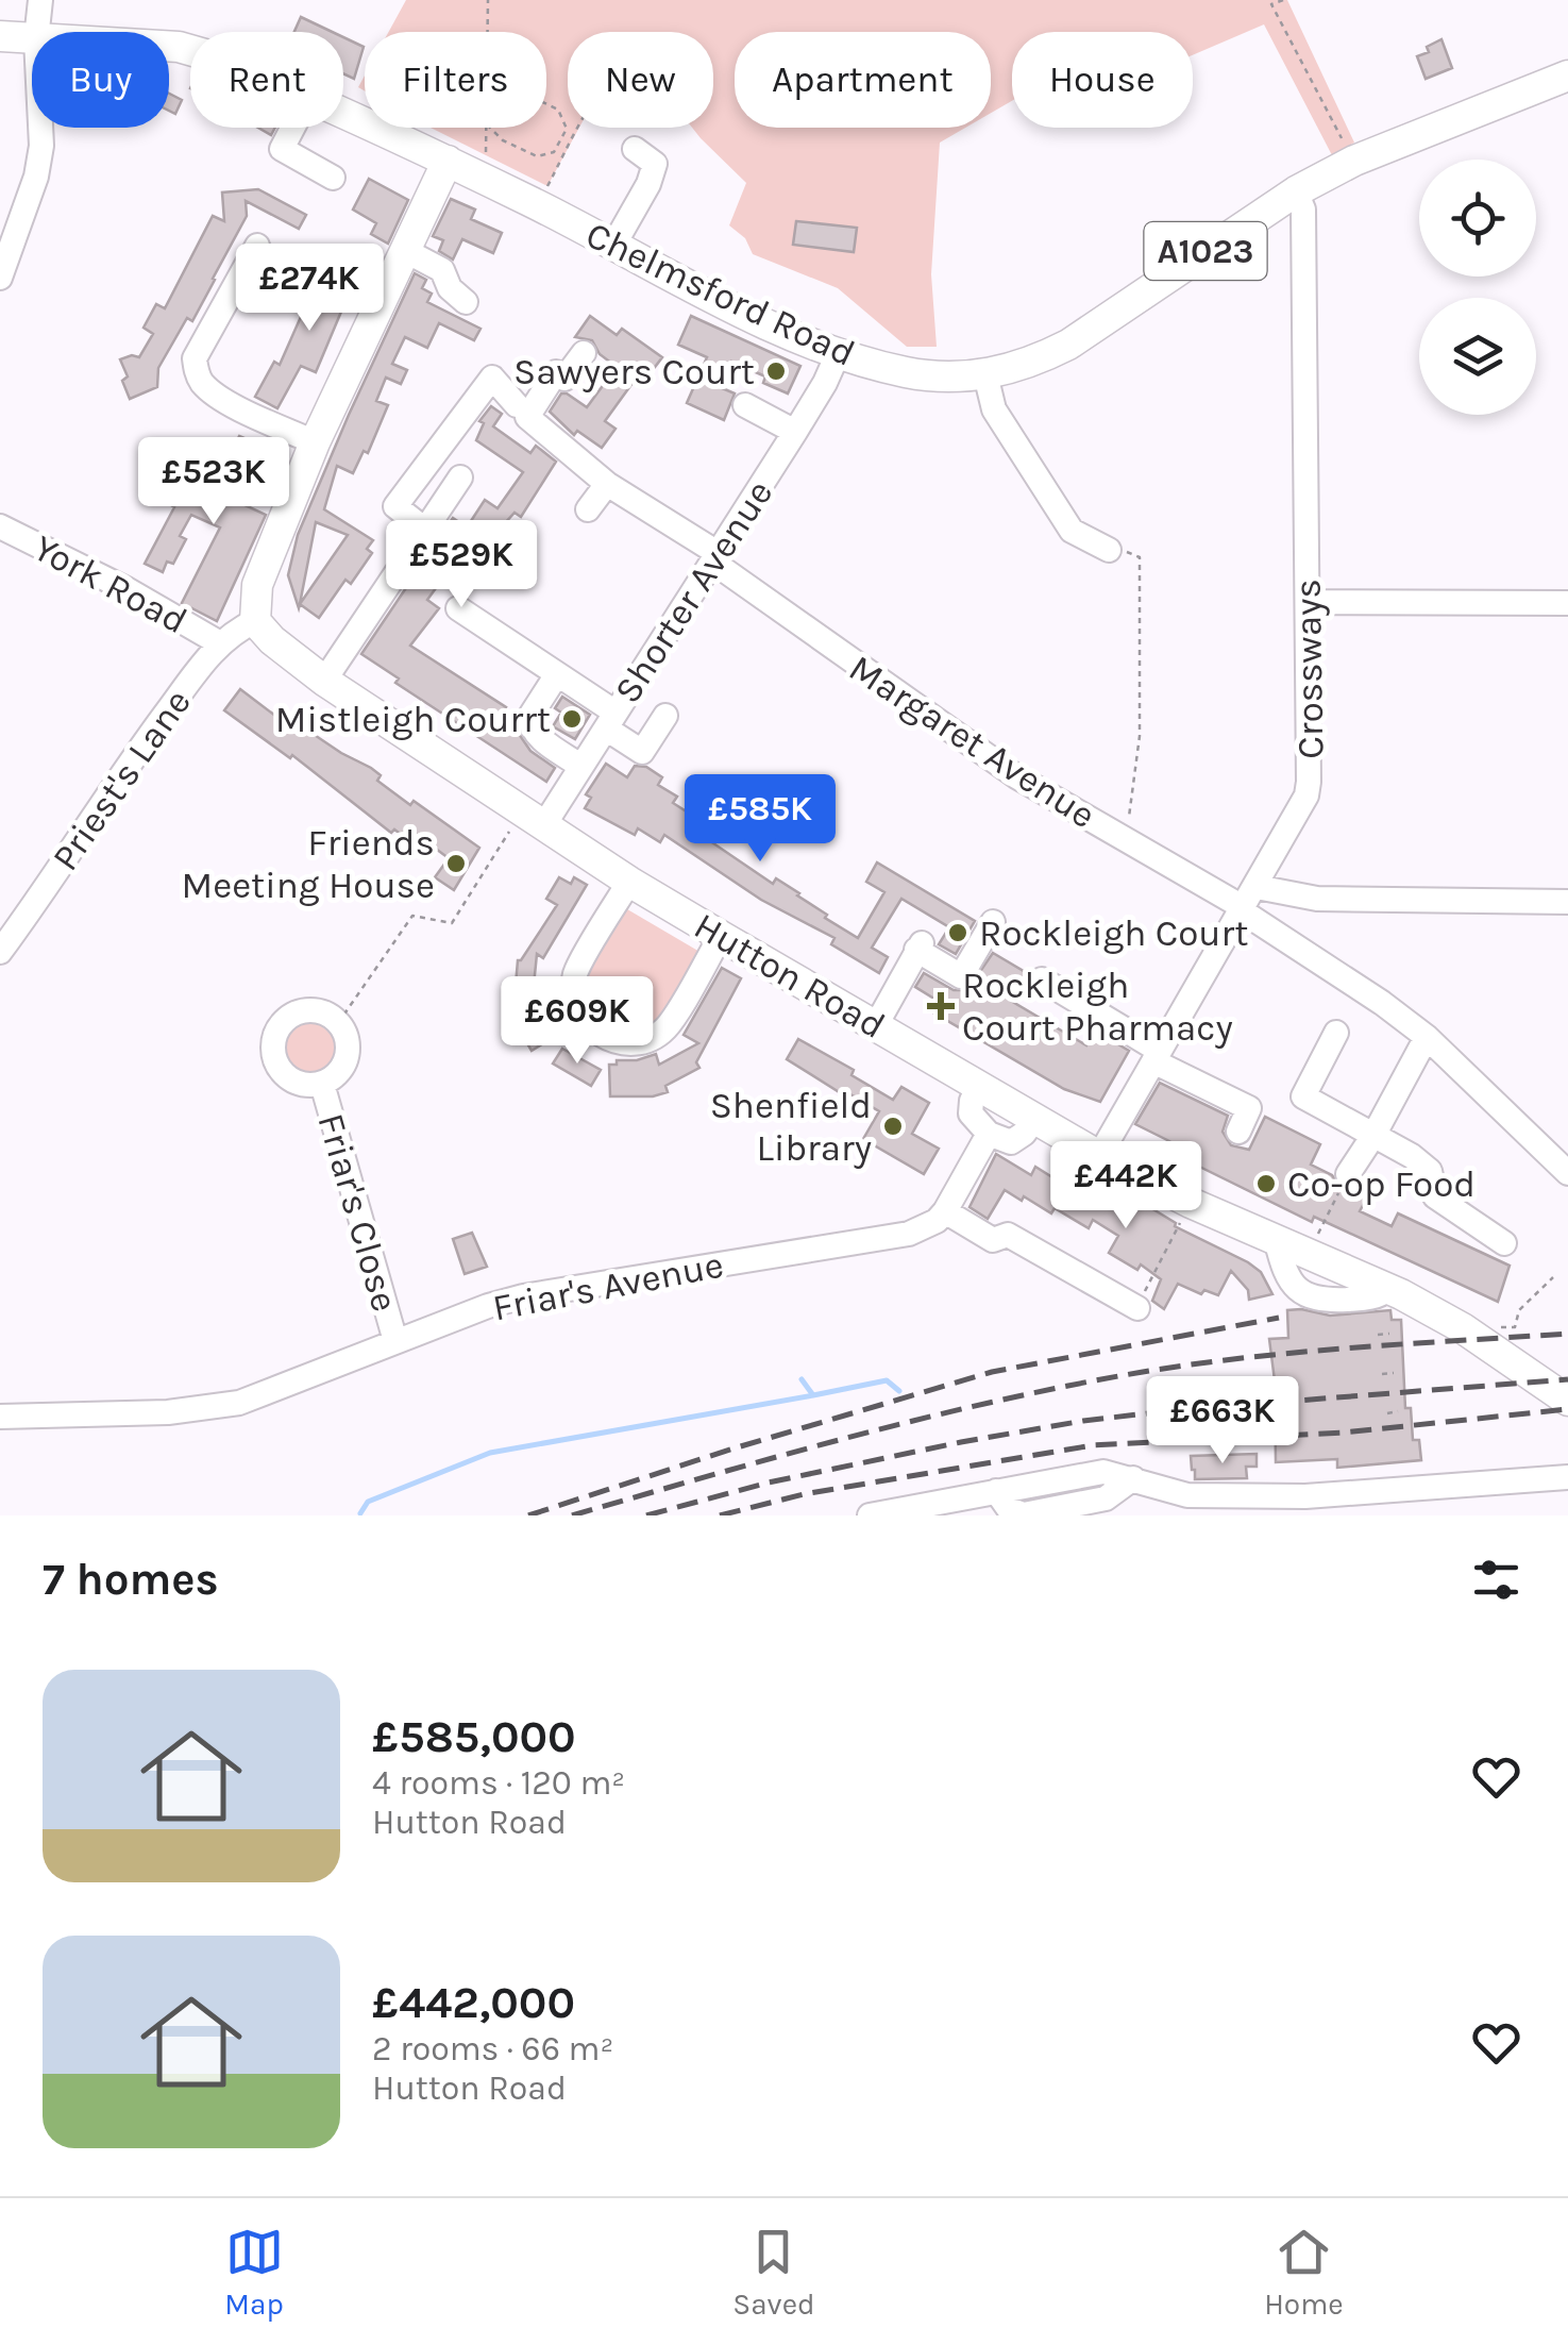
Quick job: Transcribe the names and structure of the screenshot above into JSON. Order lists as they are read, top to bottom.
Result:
{
  "streets": {
    "main road": ["A1023", "Chelmsford Road", "Hutton Road"],
    "street": [
      "York Road",
      "Shorter Avenue",
      "Crossways",
      "Margaret Avenue",
      "Priest's Lane",
      "Friar's Close",
      "Friar's Avenue"
    ]
  },
  "crossings": [
    ["A1023", "Chelmsford Road"],
    ["Chelmsford Road", "Shorter Avenue"],
    ["Chelmsford Road", "Crossways"],
    ["York Road", "Priest's Lane"],
    ["Shorter Avenue", "Margaret Avenue"],
    ["Shorter Avenue", "Hutton Road"],
    ["Crossways", "Margaret Avenue"],
    ["Crossways", "Hutton Road"],
    ["Priest's Lane", "Hutton Road"],
    ["Friar's Close", "Friar's Avenue"]
  ],
  "places": {
    "other": [
      "Sawyers Court",
      "Mistleigh Courrt",
      "Friends Meeting House",
      "Rockleigh Court",
      "Shenfield Library",
      "Co-op Food"
    ],
    "health": ["Rockleigh Court Pharmacy"]
  },
  "page": {
    "chip": [
      "Buy",
      "Rent",
      "Filters",
      "New",
      "Apartment",
      "House"
    ],
    "price": [
      "£274K",
      "£523K",
      "£529K",
      "£585K",
      "£609K",
      "£442K",
      "£663K"
    ],
    "heading": "7 homes",
    "list": [
      {
        "name": "£585,000",
        "note": "4 rooms · 120 m² · Hutton Road"
      },
      {
        "name": "£442,000",
        "note": "2 rooms · 66 m² · Hutton Road"
      }
    ],
    "tabs": ["Map", "Saved", "Home"]
  }
}
